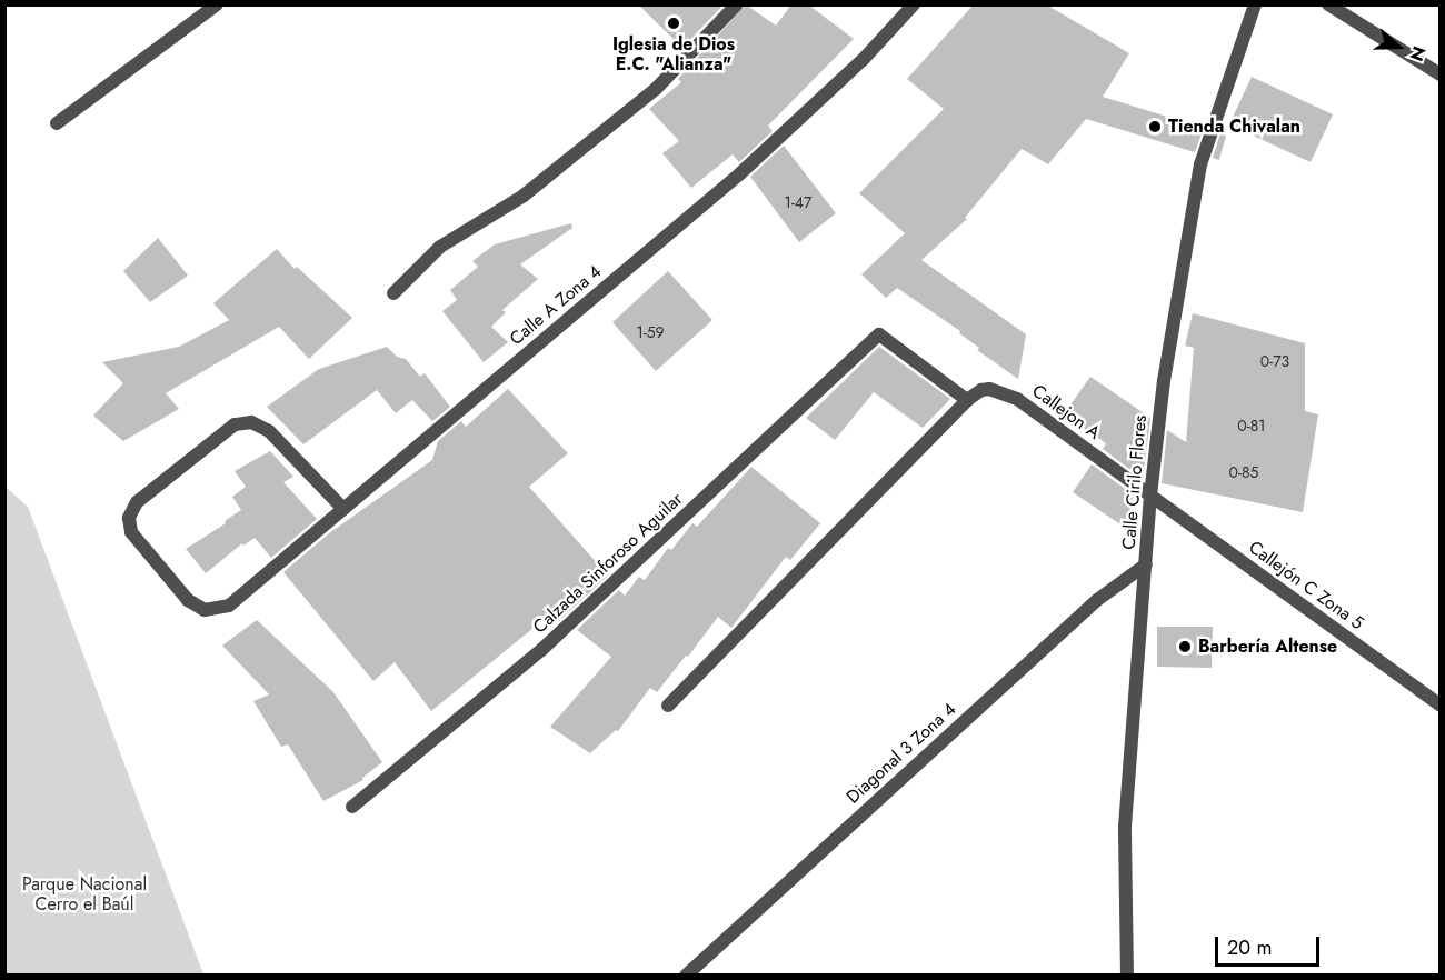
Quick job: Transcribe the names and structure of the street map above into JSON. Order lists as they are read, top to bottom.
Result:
{
  "streets": {
    "street": [
      "Calle A Zona 4",
      "Callejon A",
      "Calle Cirilo Flores",
      "Calzada Sinforoso Aguilar",
      "Callejón C Zona 5",
      "Diagonal 3 Zona 4"
    ]
  },
  "crossings": [
    ["Callejon A", "Calle Cirilo Flores"],
    ["Callejon A", "Calzada Sinforoso Aguilar"],
    ["Callejon A", "Callejón C Zona 5"],
    ["Calle Cirilo Flores", "Callejón C Zona 5"],
    ["Calle Cirilo Flores", "Diagonal 3 Zona 4"]
  ],
  "parks": ["Parque Nacional Cerro el Baúl"],
  "places": ["Iglesia de Dios E.C. \"Alianza\"", "Tienda Chivalan", "Barbería Altense"],
  "house_numbers": [
    "1-47",
    "1-59",
    "0-73",
    "0-81",
    "0-85"
  ],
  "scale_bar": "20 m",
  "north": "right"
}
